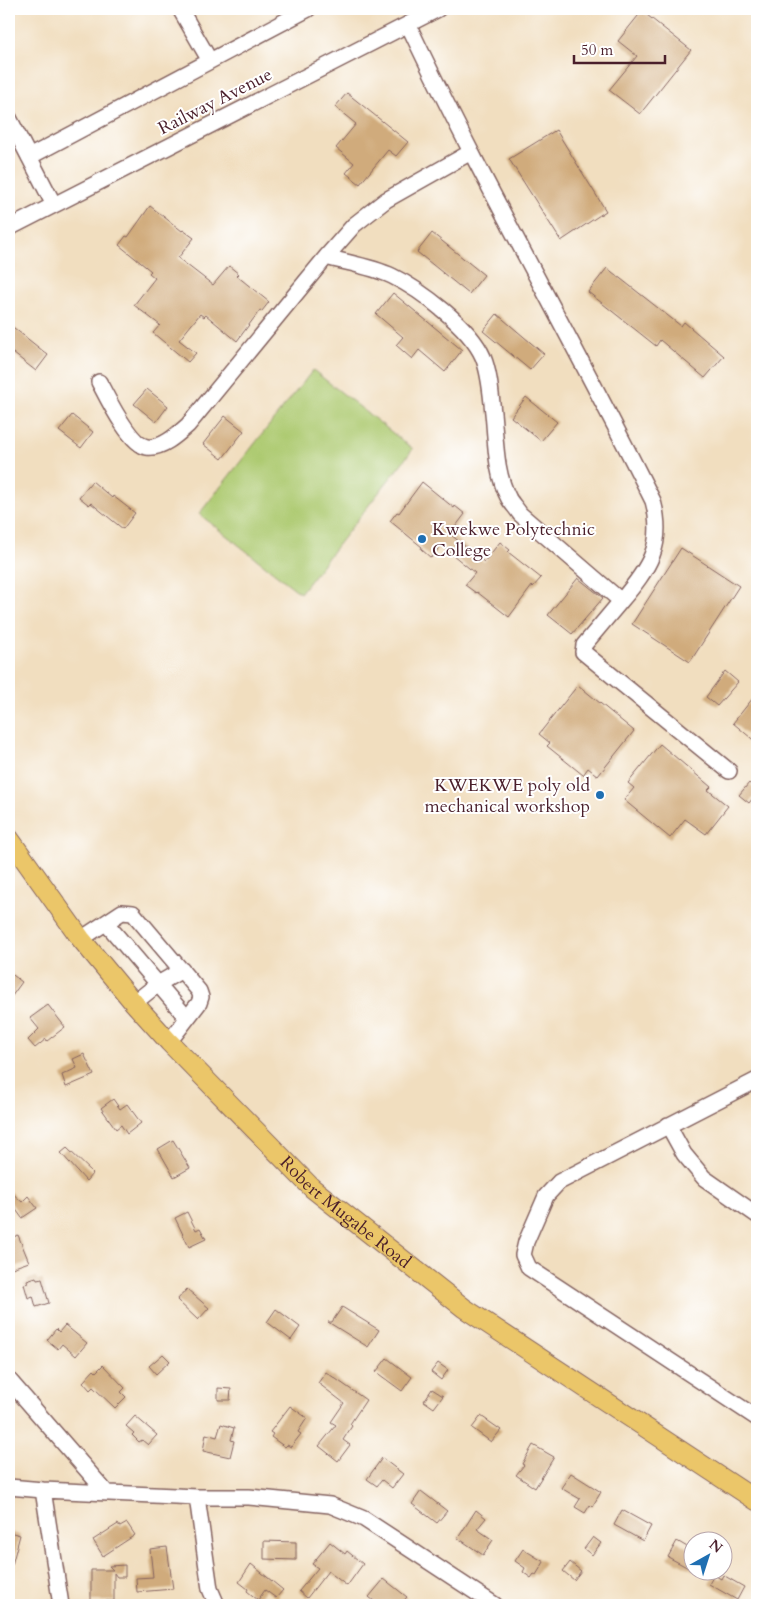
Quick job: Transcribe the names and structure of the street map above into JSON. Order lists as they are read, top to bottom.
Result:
{
  "streets": {
    "main road": ["Robert Mugabe Road"],
    "street": ["Railway Avenue"]
  },
  "places": ["Kwekwe Polytechnic College", "KWEKWE poly old mechanical workshop"],
  "scale_bar": "50 m",
  "north": "top right"
}
